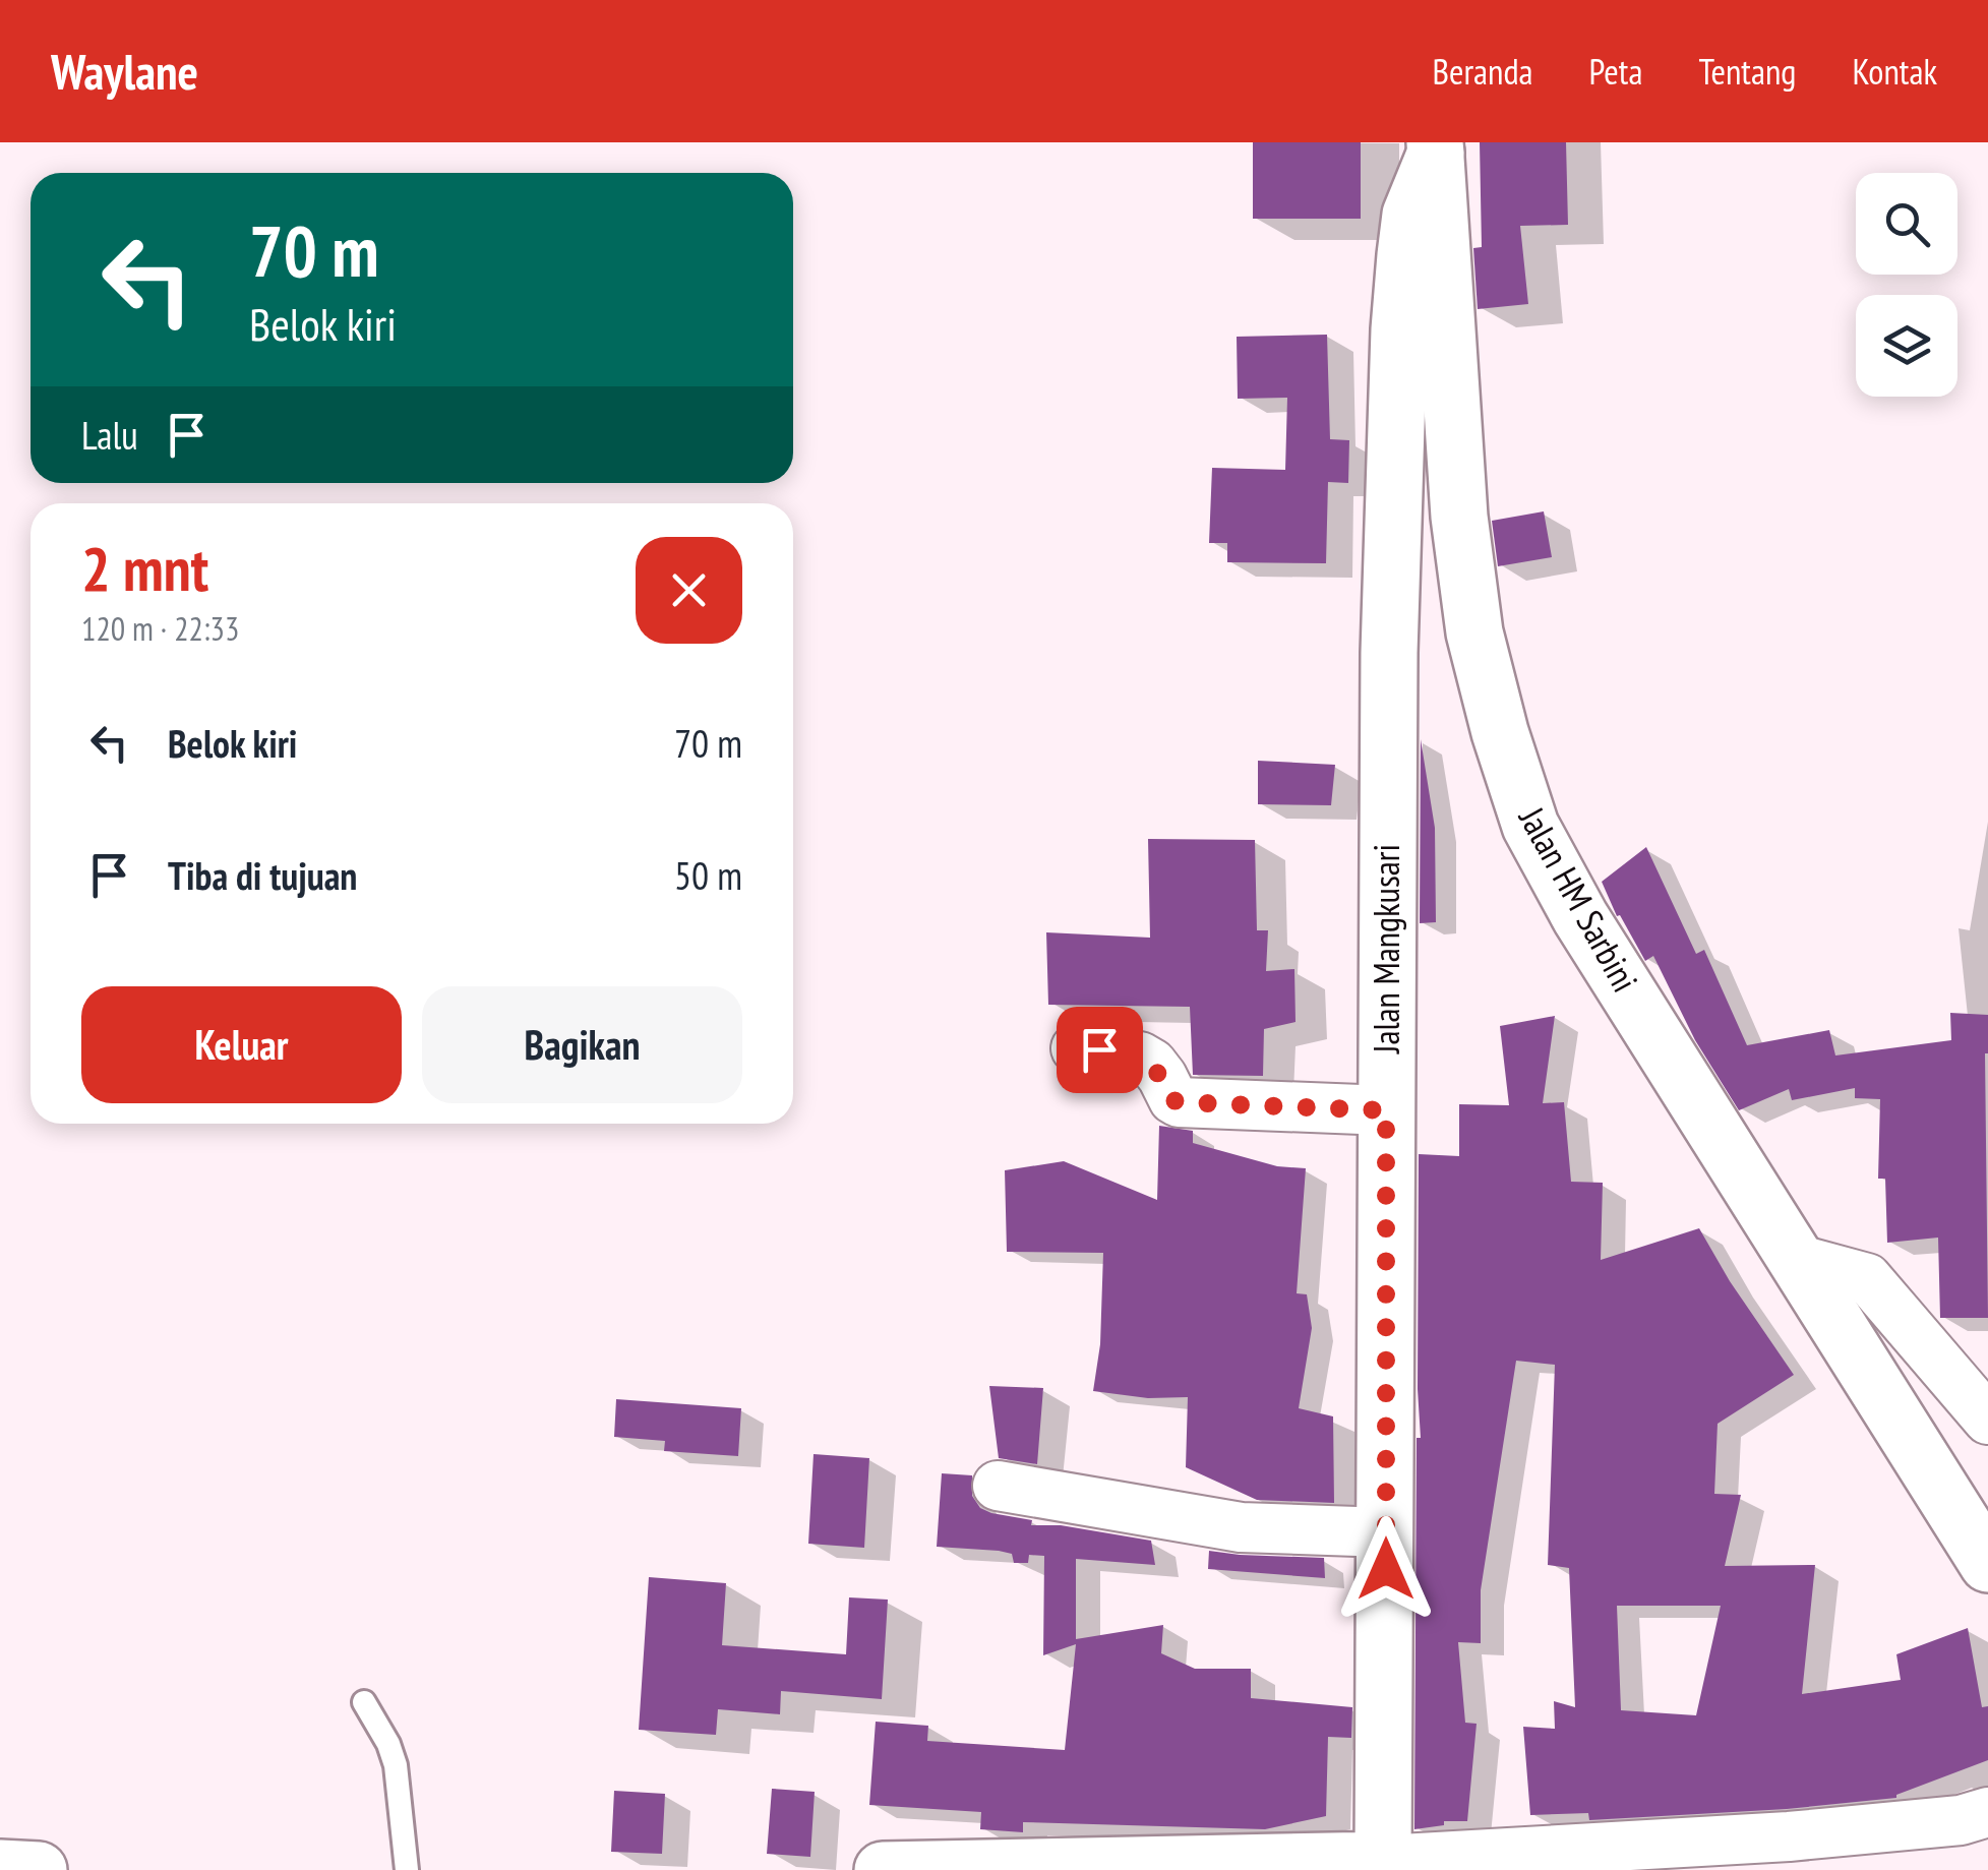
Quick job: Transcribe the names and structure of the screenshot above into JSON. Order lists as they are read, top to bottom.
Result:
{
  "streets": {
    "street": ["Jalan HM Sarbini", "Jalan Mangkusari"]
  },
  "crossings": [
    ["Jalan HM Sarbini", "Jalan Mangkusari"]
  ],
  "page": {
    "header": "Waylane",
    "nav": [
      "Beranda",
      "Peta",
      "Tentang",
      "Kontak"
    ],
    "turn": ["70 m", "Belok kiri"],
    "then": "Lalu",
    "heading": ["2 mnt", "120 m · 22:33"],
    "list": [
      {
        "name": "Belok kiri",
        "value": "70 m"
      },
      {
        "name": "Tiba di tujuan",
        "value": "50 m"
      }
    ],
    "buttons": ["Keluar", "Bagikan"]
  }
}
